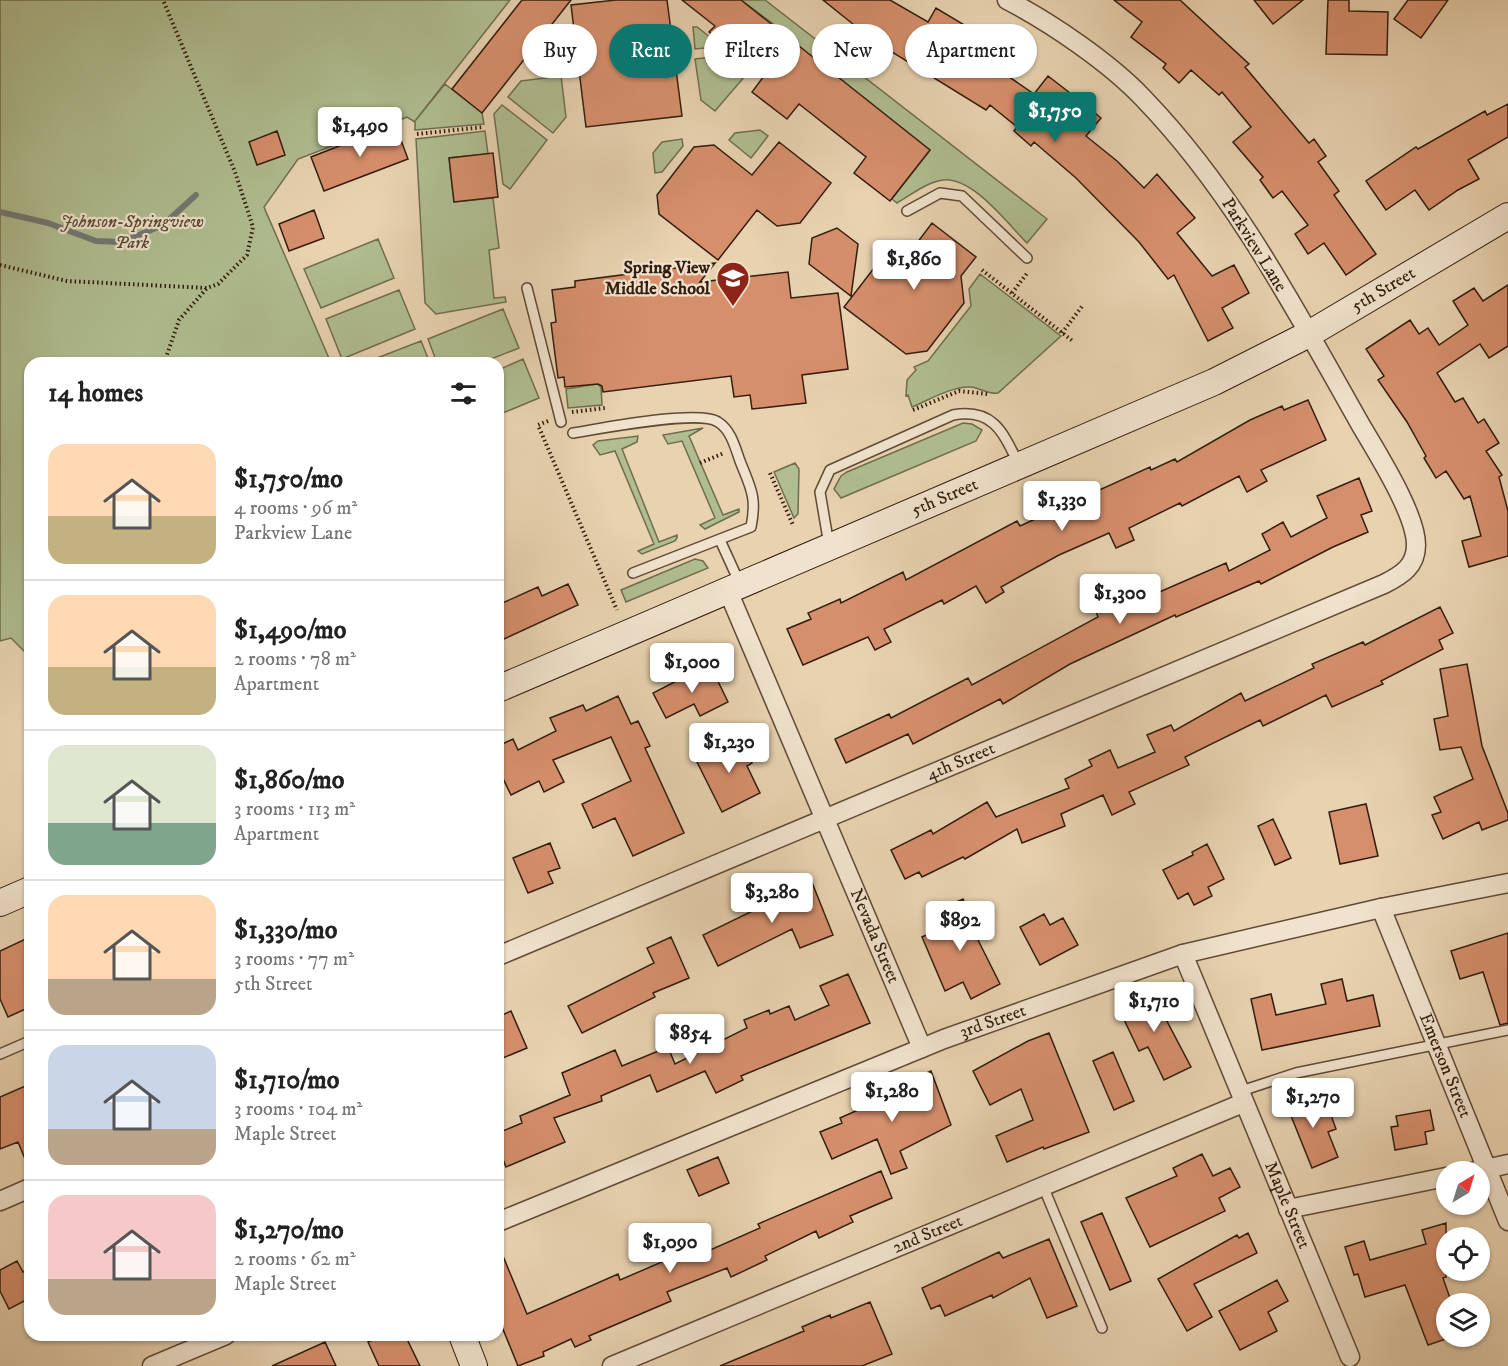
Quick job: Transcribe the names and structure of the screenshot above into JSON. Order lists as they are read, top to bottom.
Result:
{
  "streets": {
    "street": [
      "Parkview Lane",
      "5th Street",
      "4th Street",
      "Nevada Street",
      "3rd Street",
      "Emerson Street",
      "Maple Street",
      "2nd Street"
    ]
  },
  "crossings": [
    ["Parkview Lane", "5th Street"],
    ["Parkview Lane", "4th Street"],
    ["5th Street", "Nevada Street"],
    ["4th Street", "Nevada Street"],
    ["Nevada Street", "3rd Street"],
    ["3rd Street", "Emerson Street"],
    ["3rd Street", "Maple Street"],
    ["Maple Street", "2nd Street"]
  ],
  "parks": ["Johnson-Springview Park"],
  "places": {
    "school or university": ["Spring View Middle School"]
  },
  "north": "top right",
  "page": {
    "chip": [
      "Buy",
      "Rent",
      "Filters",
      "New",
      "Apartment"
    ],
    "price": [
      "$1,750",
      "$1,490",
      "$1,860",
      "$1,330",
      "$1,300",
      "$1,000",
      "$1,230",
      "$3,280",
      "$892",
      "$1,710",
      "$854",
      "$1,280",
      "$1,270",
      "$1,090"
    ],
    "heading": "14 homes",
    "list": [
      {
        "name": "$1,750/mo",
        "note": "4 rooms · 96 m² · Parkview Lane"
      },
      {
        "name": "$1,490/mo",
        "note": "2 rooms · 78 m² · Apartment"
      },
      {
        "name": "$1,860/mo",
        "note": "3 rooms · 113 m² · Apartment"
      },
      {
        "name": "$1,330/mo",
        "note": "3 rooms · 77 m² · 5th Street"
      },
      {
        "name": "$1,710/mo",
        "note": "3 rooms · 104 m² · Maple Street"
      },
      {
        "name": "$1,270/mo",
        "note": "2 rooms · 62 m² · Maple Street"
      }
    ]
  }
}
